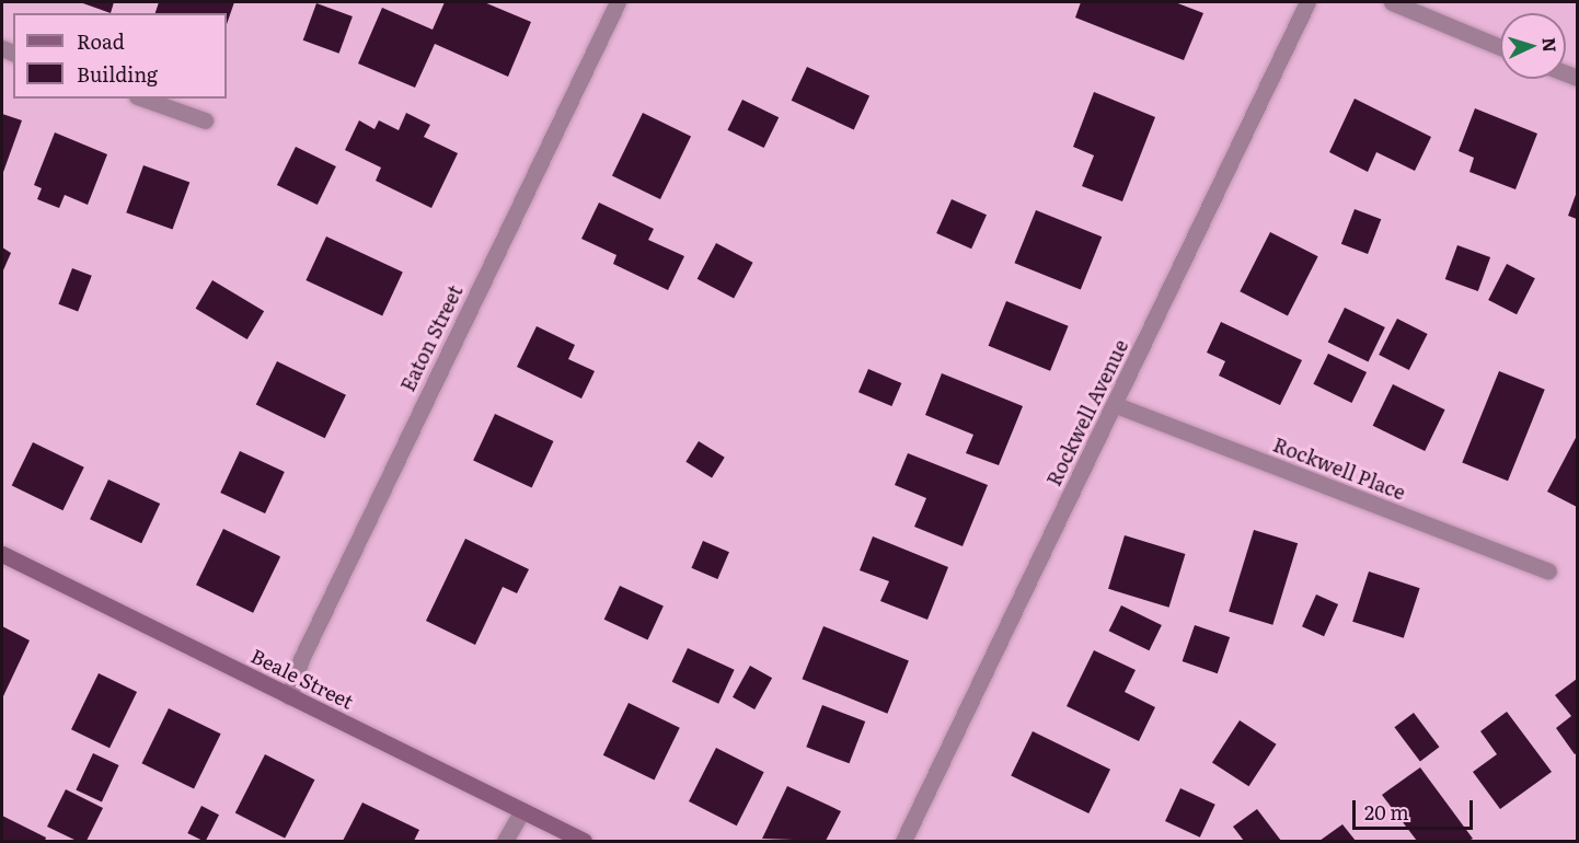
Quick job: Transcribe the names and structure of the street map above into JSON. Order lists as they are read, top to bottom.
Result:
{
  "streets": {
    "main road": ["Beale Street"],
    "street": ["Eaton Street", "Rockwell Avenue", "Rockwell Place"]
  },
  "crossings": [
    ["Eaton Street", "Beale Street"],
    ["Rockwell Avenue", "Rockwell Place"]
  ],
  "legend": ["Road", "Building"],
  "scale_bar": "20 m",
  "north": "right"
}
